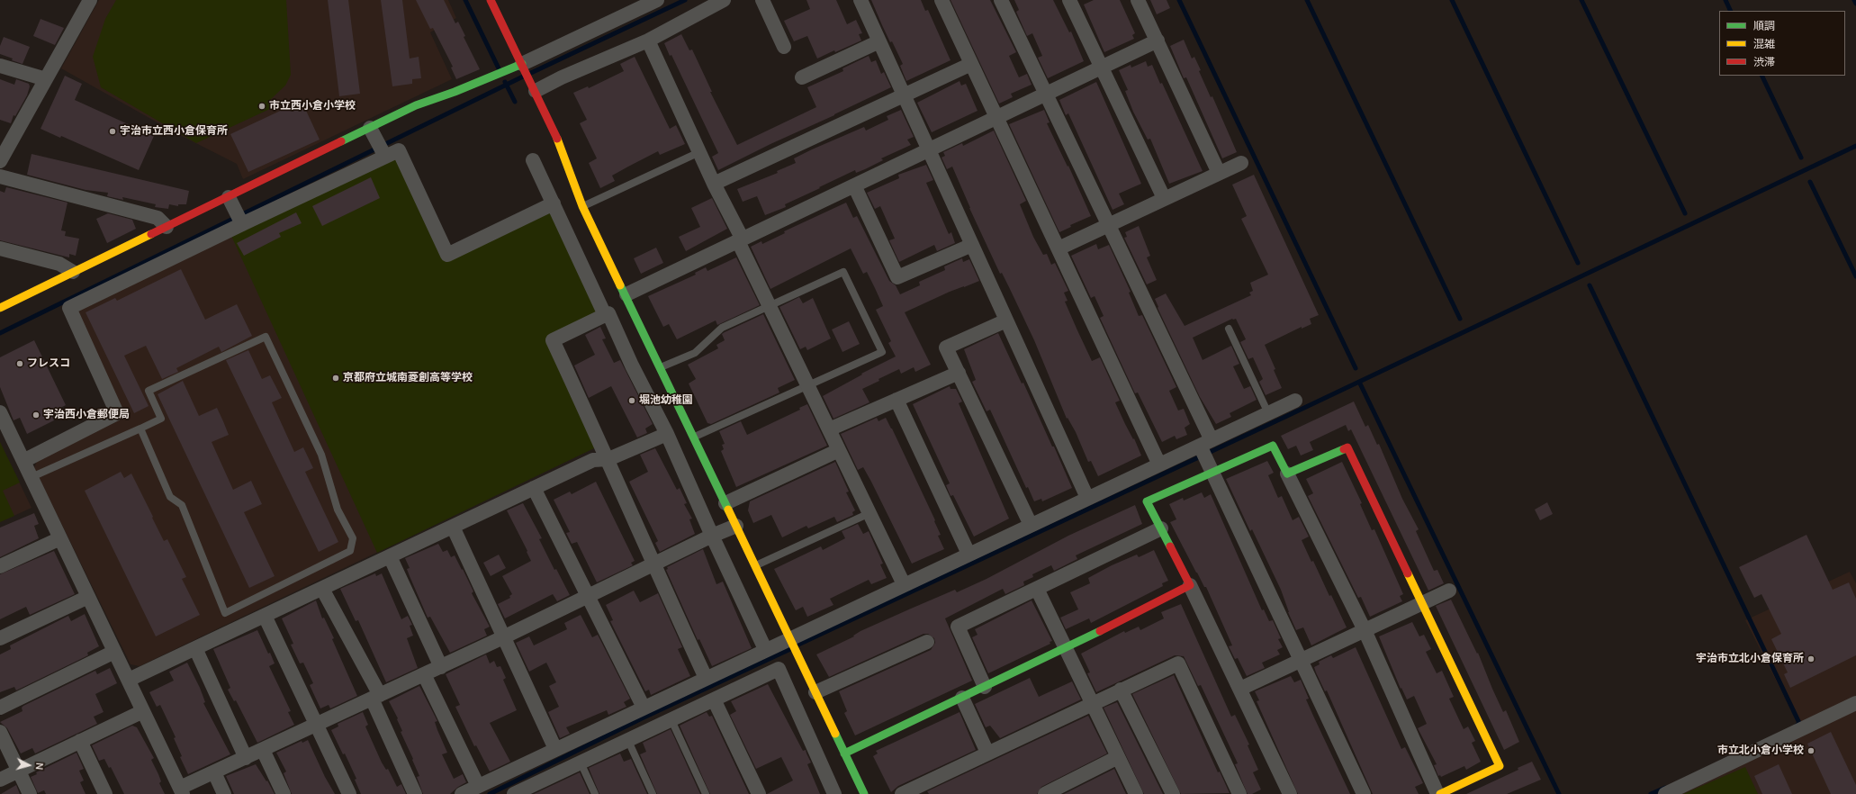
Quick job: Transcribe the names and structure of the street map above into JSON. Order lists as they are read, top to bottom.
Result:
{
  "places": [
    "市立西小倉小学校",
    "宇治市立西小倉保育所",
    "フレスコ",
    "京都府立城南菱創高等学校",
    "堀池幼稚園",
    "宇治西小倉郵便局",
    "宇治市立北小倉保育所",
    "市立北小倉小学校"
  ],
  "legend": ["順調", "混雑", "渋滞"],
  "north": "right"
}
